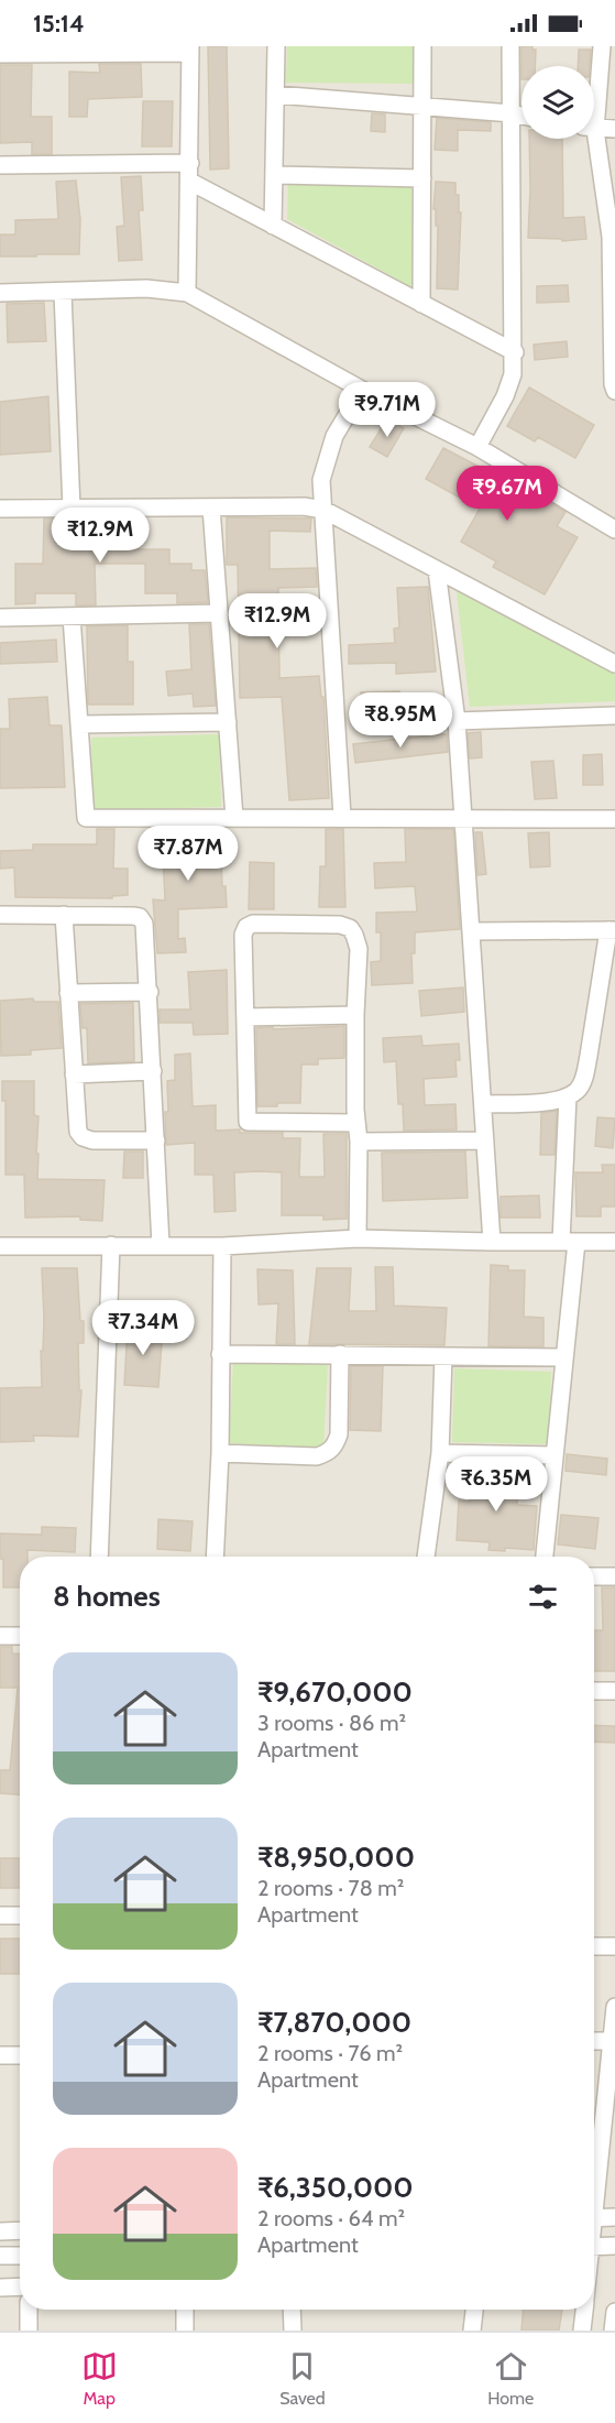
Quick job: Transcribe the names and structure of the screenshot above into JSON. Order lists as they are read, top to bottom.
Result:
{
  "page": {
    "status": "15:14",
    "price": [
      "₹9.71M",
      "₹9.67M",
      "₹12.9M",
      "₹12.9M",
      "₹8.95M",
      "₹7.87M",
      "₹7.34M",
      "₹6.35M"
    ],
    "heading": "8 homes",
    "list": [
      {
        "name": "₹9,670,000",
        "note": "3 rooms · 86 m² · Apartment"
      },
      {
        "name": "₹8,950,000",
        "note": "2 rooms · 78 m² · Apartment"
      },
      {
        "name": "₹7,870,000",
        "note": "2 rooms · 76 m² · Apartment"
      },
      {
        "name": "₹6,350,000",
        "note": "2 rooms · 64 m² · Apartment"
      }
    ],
    "tabs": ["Map", "Saved", "Home"]
  }
}
